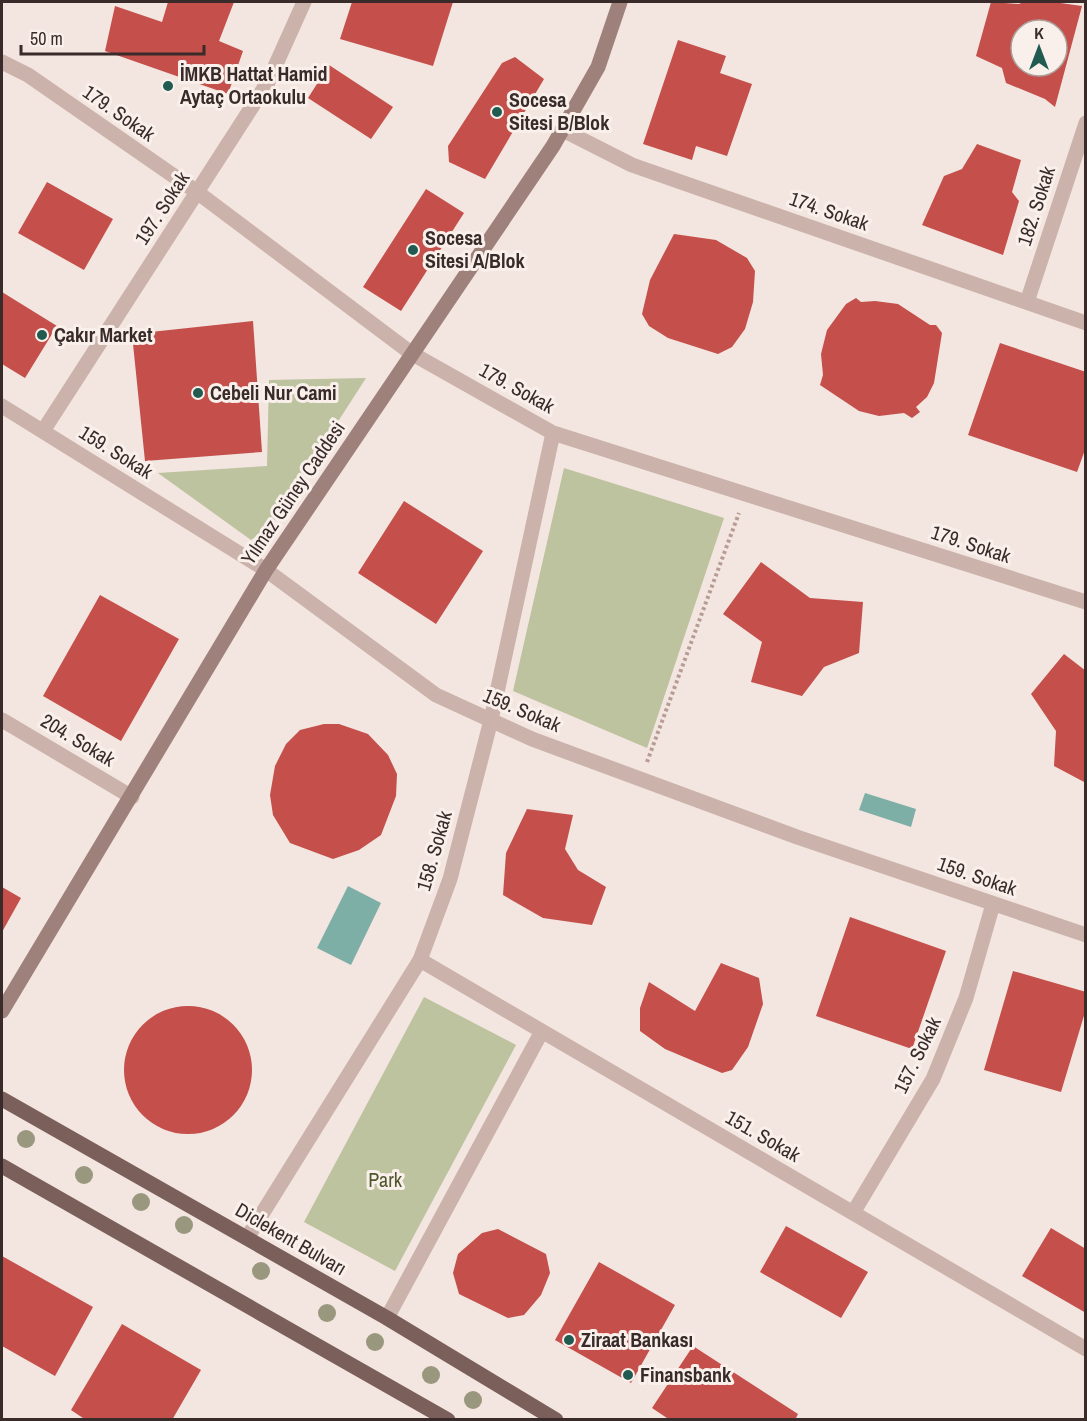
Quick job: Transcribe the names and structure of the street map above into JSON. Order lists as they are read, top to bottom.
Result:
{
  "streets": {
    "main road": ["Diclekent Bulvarı"],
    "street": [
      "179. Sokak",
      "182. Sokak",
      "197. Sokak",
      "174. Sokak",
      "159. Sokak",
      "Yılmaz Güney Caddesi",
      "204. Sokak",
      "158. Sokak",
      "157. Sokak",
      "151. Sokak"
    ]
  },
  "crossings": [
    ["179. Sokak", "197. Sokak"],
    ["179. Sokak", "Yılmaz Güney Caddesi"],
    ["179. Sokak", "158. Sokak"],
    ["182. Sokak", "174. Sokak"],
    ["197. Sokak", "159. Sokak"],
    ["174. Sokak", "Yılmaz Güney Caddesi"],
    ["159. Sokak", "Yılmaz Güney Caddesi"],
    ["159. Sokak", "158. Sokak"],
    ["159. Sokak", "157. Sokak"],
    ["Yılmaz Güney Caddesi", "204. Sokak"],
    ["158. Sokak", "151. Sokak"],
    ["158. Sokak", "Diclekent Bulvarı"],
    ["157. Sokak", "151. Sokak"]
  ],
  "parks": ["Park"],
  "places": [
    "İMKB Hattat Hamid Aytaç Ortaokulu",
    "Socesa Sitesi B/Blok",
    "Socesa Sitesi A/Blok",
    "Çakır Market",
    "Cebeli Nur Cami",
    "Ziraat Bankası",
    "Finansbank"
  ],
  "scale_bar": "50 m",
  "north": "top"
}
